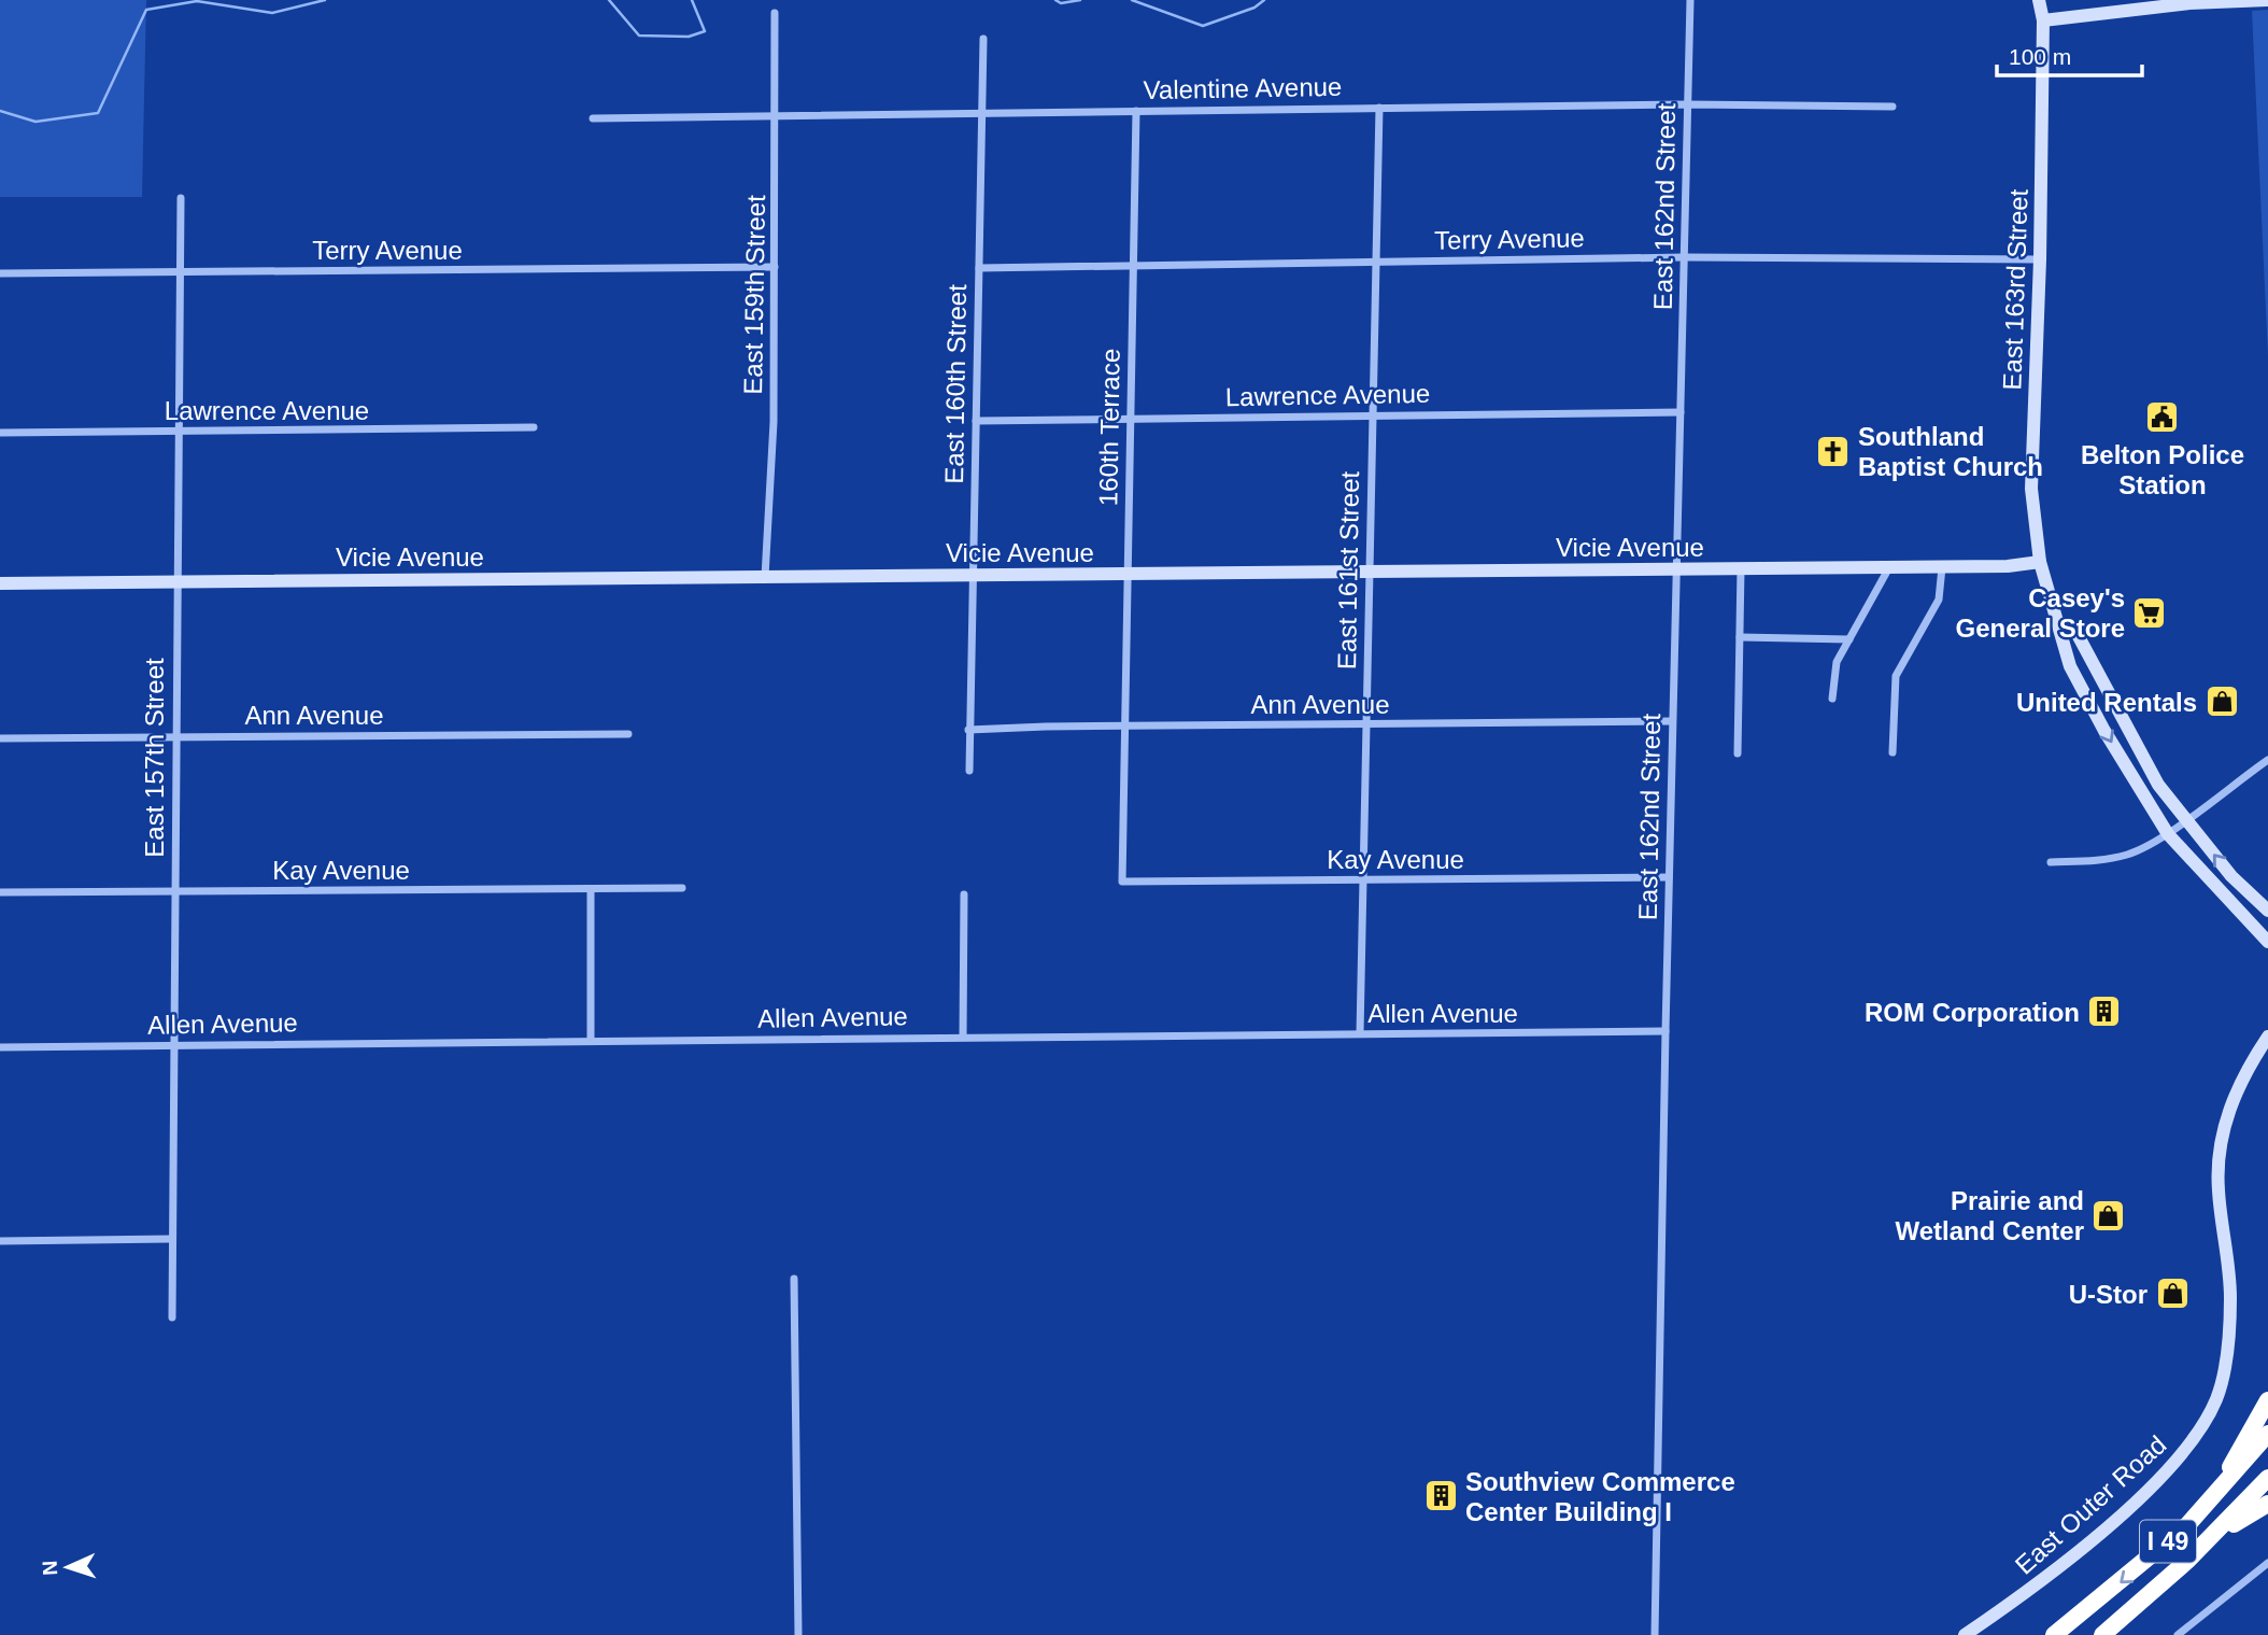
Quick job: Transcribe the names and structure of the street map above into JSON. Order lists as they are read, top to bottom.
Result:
{
  "streets": {
    "highway": ["I 49"],
    "street": [
      "Valentine Avenue",
      "East 162nd Street",
      "Terry Avenue",
      "East 163rd Street",
      "East 159th Street",
      "East 160th Street",
      "Lawrence Avenue",
      "160th Terrace",
      "Vicie Avenue",
      "East 161st Street",
      "Ann Avenue",
      "East 157th Street",
      "Kay Avenue",
      "Allen Avenue",
      "East Outer Road"
    ]
  },
  "crossings": [
    ["Valentine Avenue", "East 162nd Street"],
    ["Valentine Avenue", "East 159th Street"],
    ["Valentine Avenue", "East 160th Street"],
    ["Valentine Avenue", "160th Terrace"],
    ["Valentine Avenue", "East 161st Street"],
    ["East 162nd Street", "Terry Avenue"],
    ["East 162nd Street", "Lawrence Avenue"],
    ["East 162nd Street", "Vicie Avenue"],
    ["East 162nd Street", "Ann Avenue"],
    ["East 162nd Street", "Kay Avenue"],
    ["East 162nd Street", "Allen Avenue"],
    ["Terry Avenue", "East 163rd Street"],
    ["Terry Avenue", "East 159th Street"],
    ["Terry Avenue", "East 160th Street"],
    ["Terry Avenue", "160th Terrace"],
    ["Terry Avenue", "East 161st Street"],
    ["Terry Avenue", "East 157th Street"],
    ["East 163rd Street", "Vicie Avenue"],
    ["East 159th Street", "Vicie Avenue"],
    ["East 160th Street", "Lawrence Avenue"],
    ["East 160th Street", "Vicie Avenue"],
    ["East 160th Street", "Ann Avenue"],
    ["Lawrence Avenue", "160th Terrace"],
    ["Lawrence Avenue", "East 161st Street"],
    ["Lawrence Avenue", "East 157th Street"],
    ["160th Terrace", "Vicie Avenue"],
    ["160th Terrace", "Ann Avenue"],
    ["160th Terrace", "Kay Avenue"],
    ["Vicie Avenue", "East 161st Street"],
    ["Vicie Avenue", "East 157th Street"],
    ["East 161st Street", "Ann Avenue"],
    ["East 161st Street", "Kay Avenue"],
    ["East 161st Street", "Allen Avenue"],
    ["Ann Avenue", "East 157th Street"],
    ["East 157th Street", "Kay Avenue"],
    ["East 157th Street", "Allen Avenue"]
  ],
  "places": {
    "public building": ["Belton Police Station"],
    "church": ["Southland Baptist Church"],
    "supermarket": ["Casey's General Store"],
    "shop": ["United Rentals", "Prairie and Wetland Center", "U-Stor"],
    "building": ["ROM Corporation", "Southview Commerce Center Building I"]
  },
  "scale_bar": "100 m",
  "north": "left"
}
